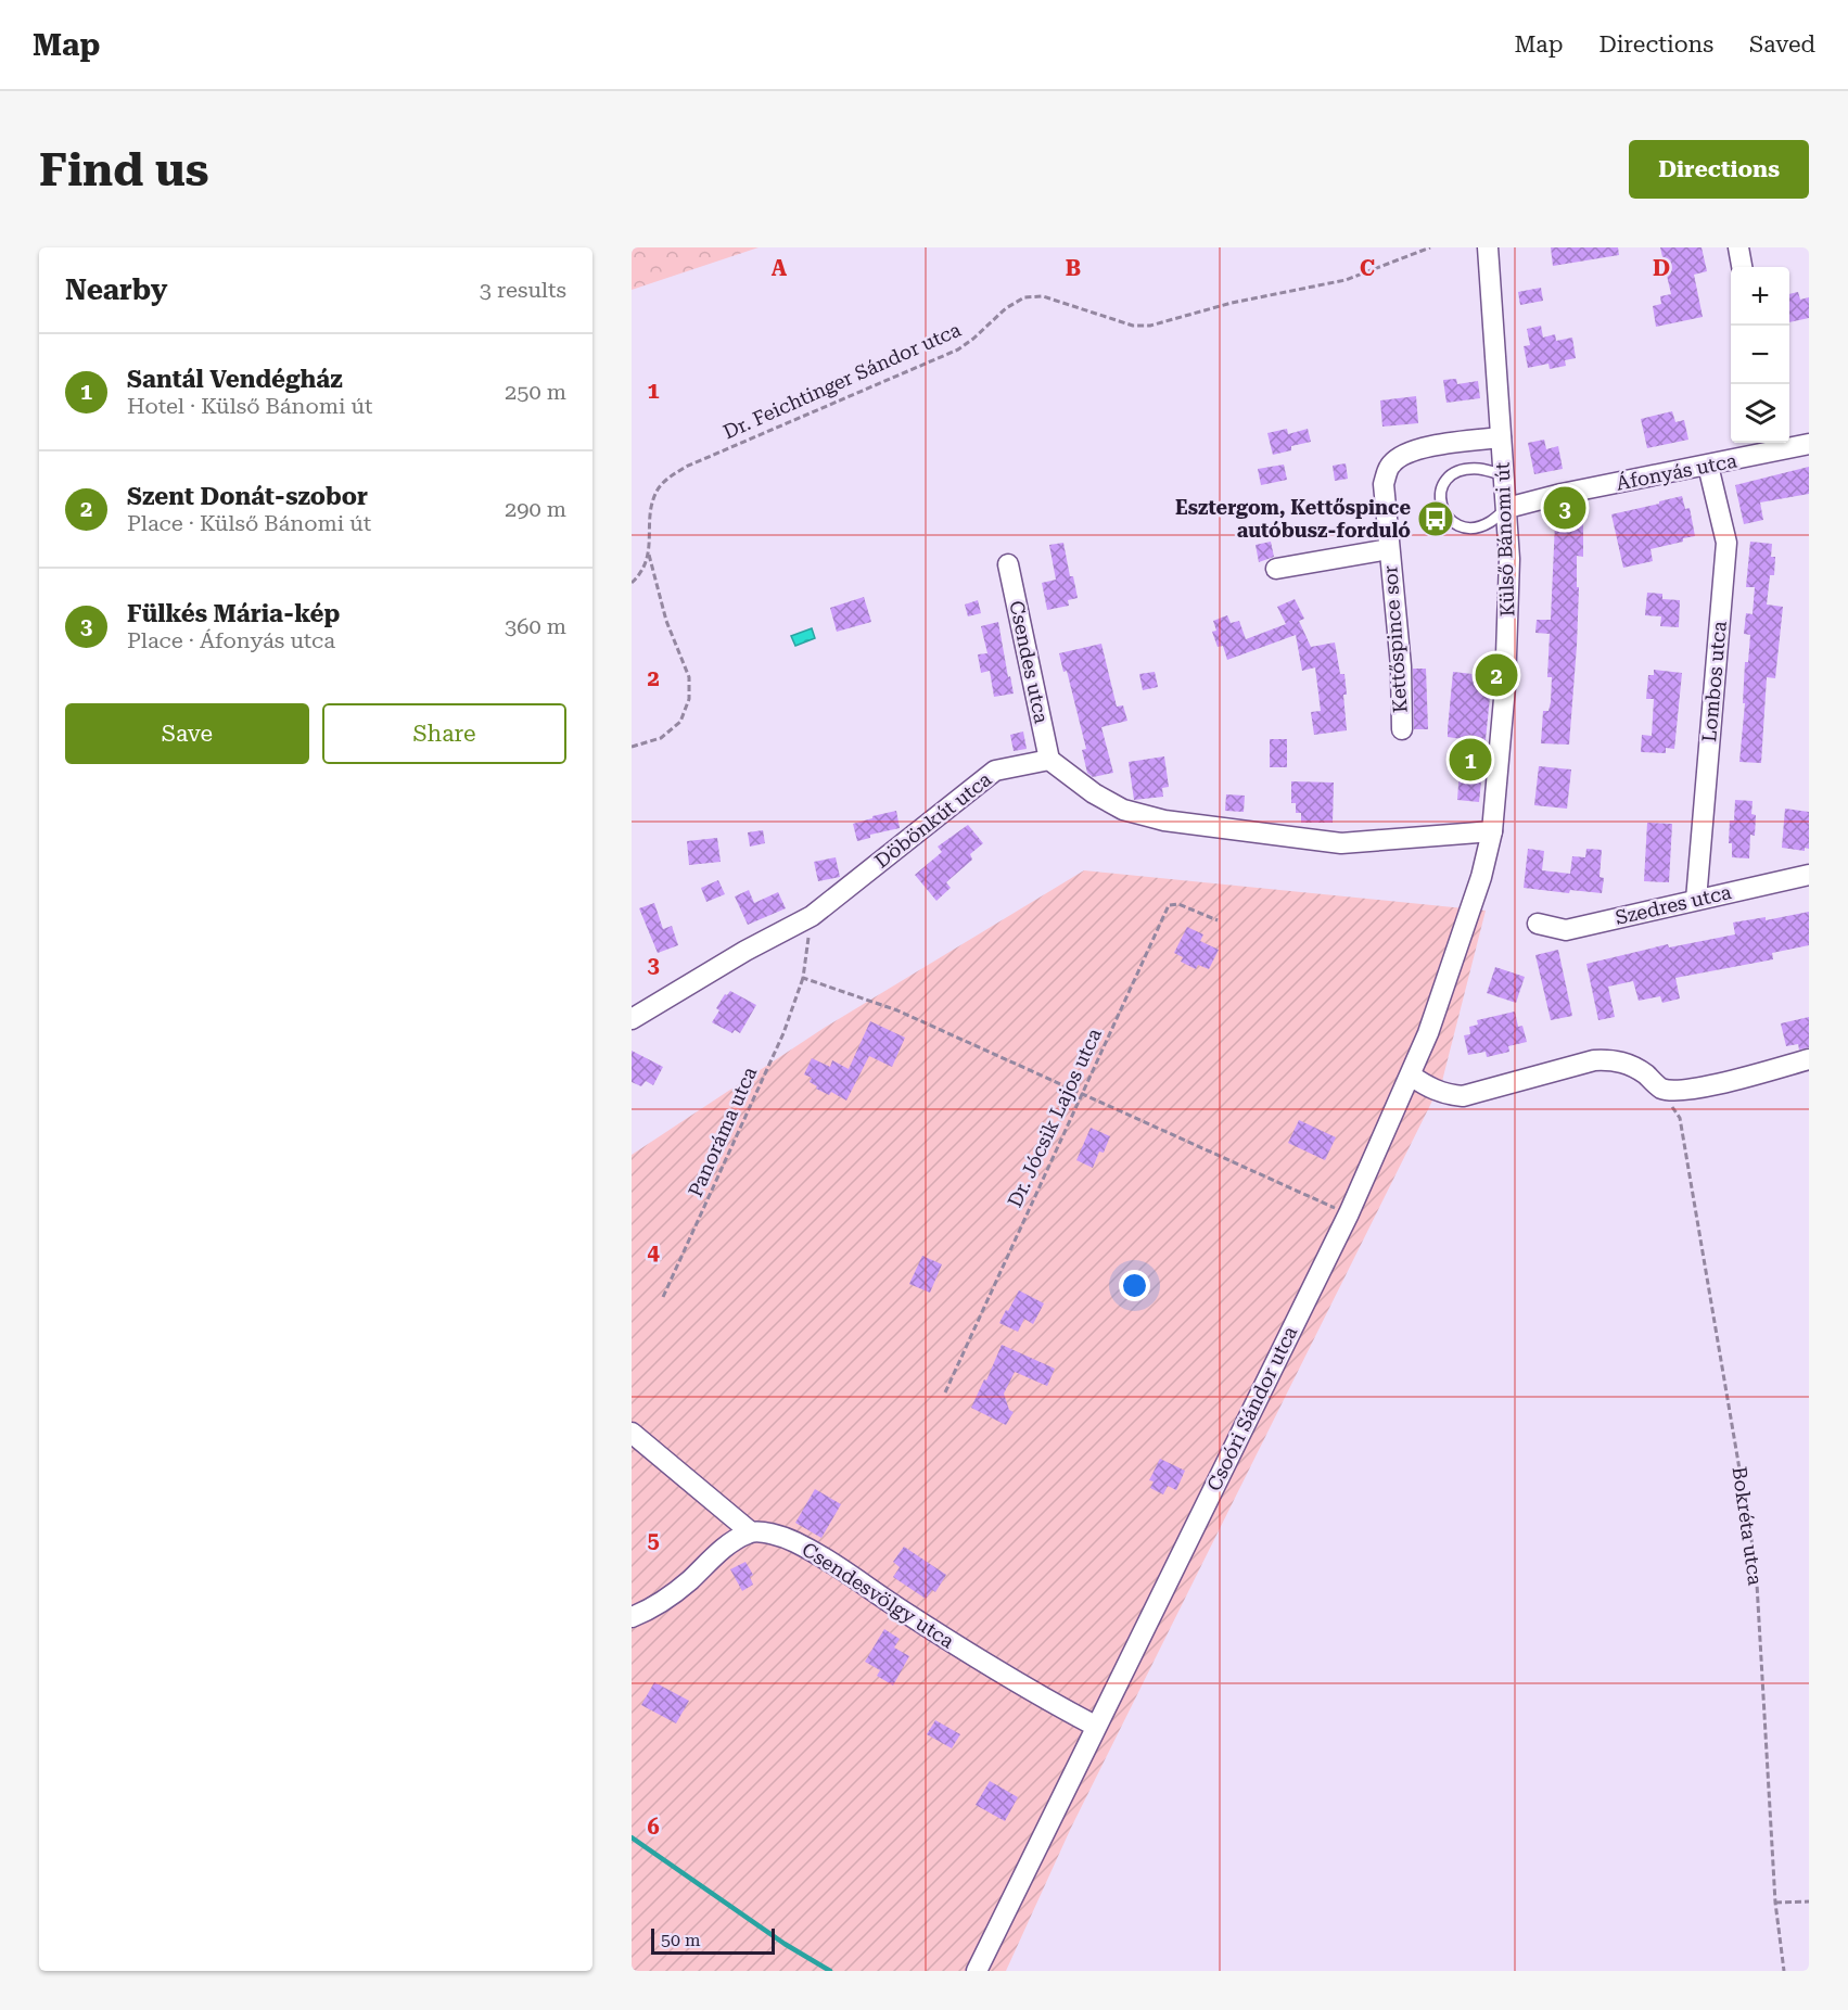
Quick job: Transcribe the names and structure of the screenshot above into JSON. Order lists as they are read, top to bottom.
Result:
{
  "streets": {
    "street": [
      "Áfonyás utca",
      "Külső Bánomi út",
      "Kettőspince sor",
      "Csendes utca",
      "Lombos utca",
      "Döbönkút utca",
      "Szedres utca",
      "Csoóri Sándor utca",
      "Csendesvölgy utca"
    ],
    "path": [
      "Dr. Feichtinger Sándor utca",
      "Dr. Jócsik Lajos utca",
      "Panoráma utca",
      "Bokréta utca"
    ]
  },
  "crossings": [
    ["Áfonyás utca", "Külső Bánomi út"],
    ["Áfonyás utca", "Lombos utca"],
    ["Külső Bánomi út", "Kettőspince sor"],
    ["Külső Bánomi út", "Csoóri Sándor utca"],
    ["Csendes utca", "Döbönkút utca"],
    ["Lombos utca", "Szedres utca"],
    ["Döbönkút utca", "Panoráma utca"],
    ["Csoóri Sándor utca", "Csendesvölgy utca"]
  ],
  "places": {
    "bus stop": ["Esztergom, Kettőspince autóbusz-forduló"]
  },
  "scale_bar": "50 m",
  "page": {
    "header": "Map",
    "nav": ["Map", "Directions", "Saved"],
    "buttons": [
      "Directions",
      ["Save", "Share"]
    ],
    "title": "Find us",
    "heading": ["Nearby", "3 results"],
    "map_buttons": ["+", "−"],
    "list": [
      {
        "mark": "1",
        "name": "Santál Vendégház",
        "note": "Hotel · Külső Bánomi út",
        "value": "250 m"
      },
      {
        "mark": "2",
        "name": "Szent Donát-szobor",
        "note": "Place · Külső Bánomi út",
        "value": "290 m"
      },
      {
        "mark": "3",
        "name": "Fülkés Mária-kép",
        "note": "Place · Áfonyás utca",
        "value": "360 m"
      }
    ],
    "pins": ["3", "2", "1"],
    "scale": "50 m"
  },
  "grid": {
    "columns": [
      "A",
      "B",
      "C",
      "D"
    ],
    "rows": [
      "1",
      "2",
      "3",
      "4",
      "5",
      "6"
    ]
  }
}
